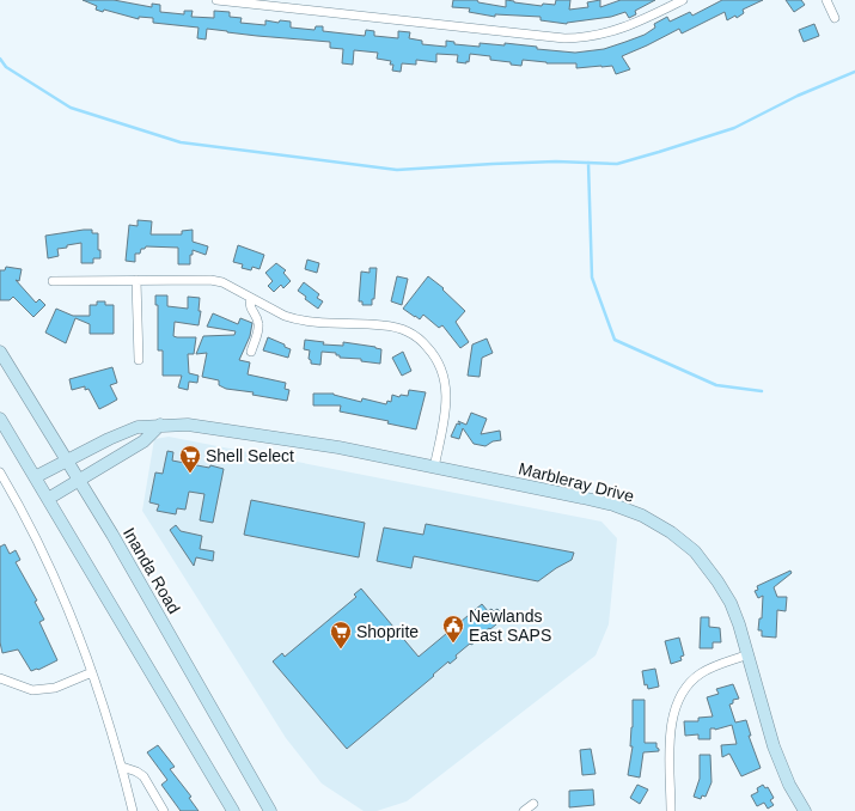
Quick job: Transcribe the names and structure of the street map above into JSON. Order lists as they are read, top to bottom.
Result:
{
  "streets": {
    "street": ["Marbleray Drive", "Inanda Road"]
  },
  "crossings": [
    ["Marbleray Drive", "Inanda Road"]
  ],
  "places": {
    "supermarket": ["Shell Select", "Shoprite"],
    "public building": ["Newlands East SAPS"]
  }
}
